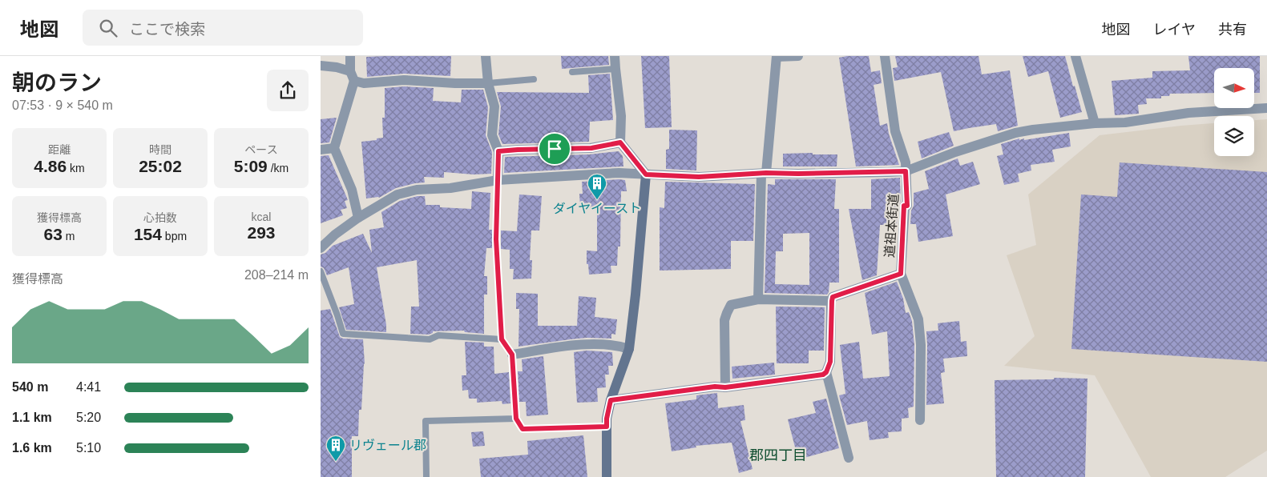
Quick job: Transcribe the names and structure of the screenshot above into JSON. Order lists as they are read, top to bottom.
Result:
{
  "streets": {
    "street": ["道祖本街道"]
  },
  "districts": ["郡四丁目"],
  "places": {
    "building": ["ダイヤイースト", "リヴェール郡"]
  },
  "north": "right",
  "page": {
    "header": "地図",
    "search": "ここで検索",
    "nav": ["地図", "レイヤ", "共有"],
    "heading": ["朝のラン", "07:53 · 9 × 540 m"],
    "stats": [
      ["距離", "4.86 km"],
      ["時間", "25:02"],
      ["ペース", "5:09 /km"],
      ["獲得標高", "63 m"],
      ["心拍数", "154 bpm"],
      ["kcal", "293"]
    ],
    "chart": ["獲得標高", "208–214 m"],
    "list": [
      {
        "name": "540 m",
        "note": "4:41"
      },
      {
        "name": "1.1 km",
        "note": "5:20"
      },
      {
        "name": "1.6 km",
        "note": "5:10"
      }
    ]
  }
}
